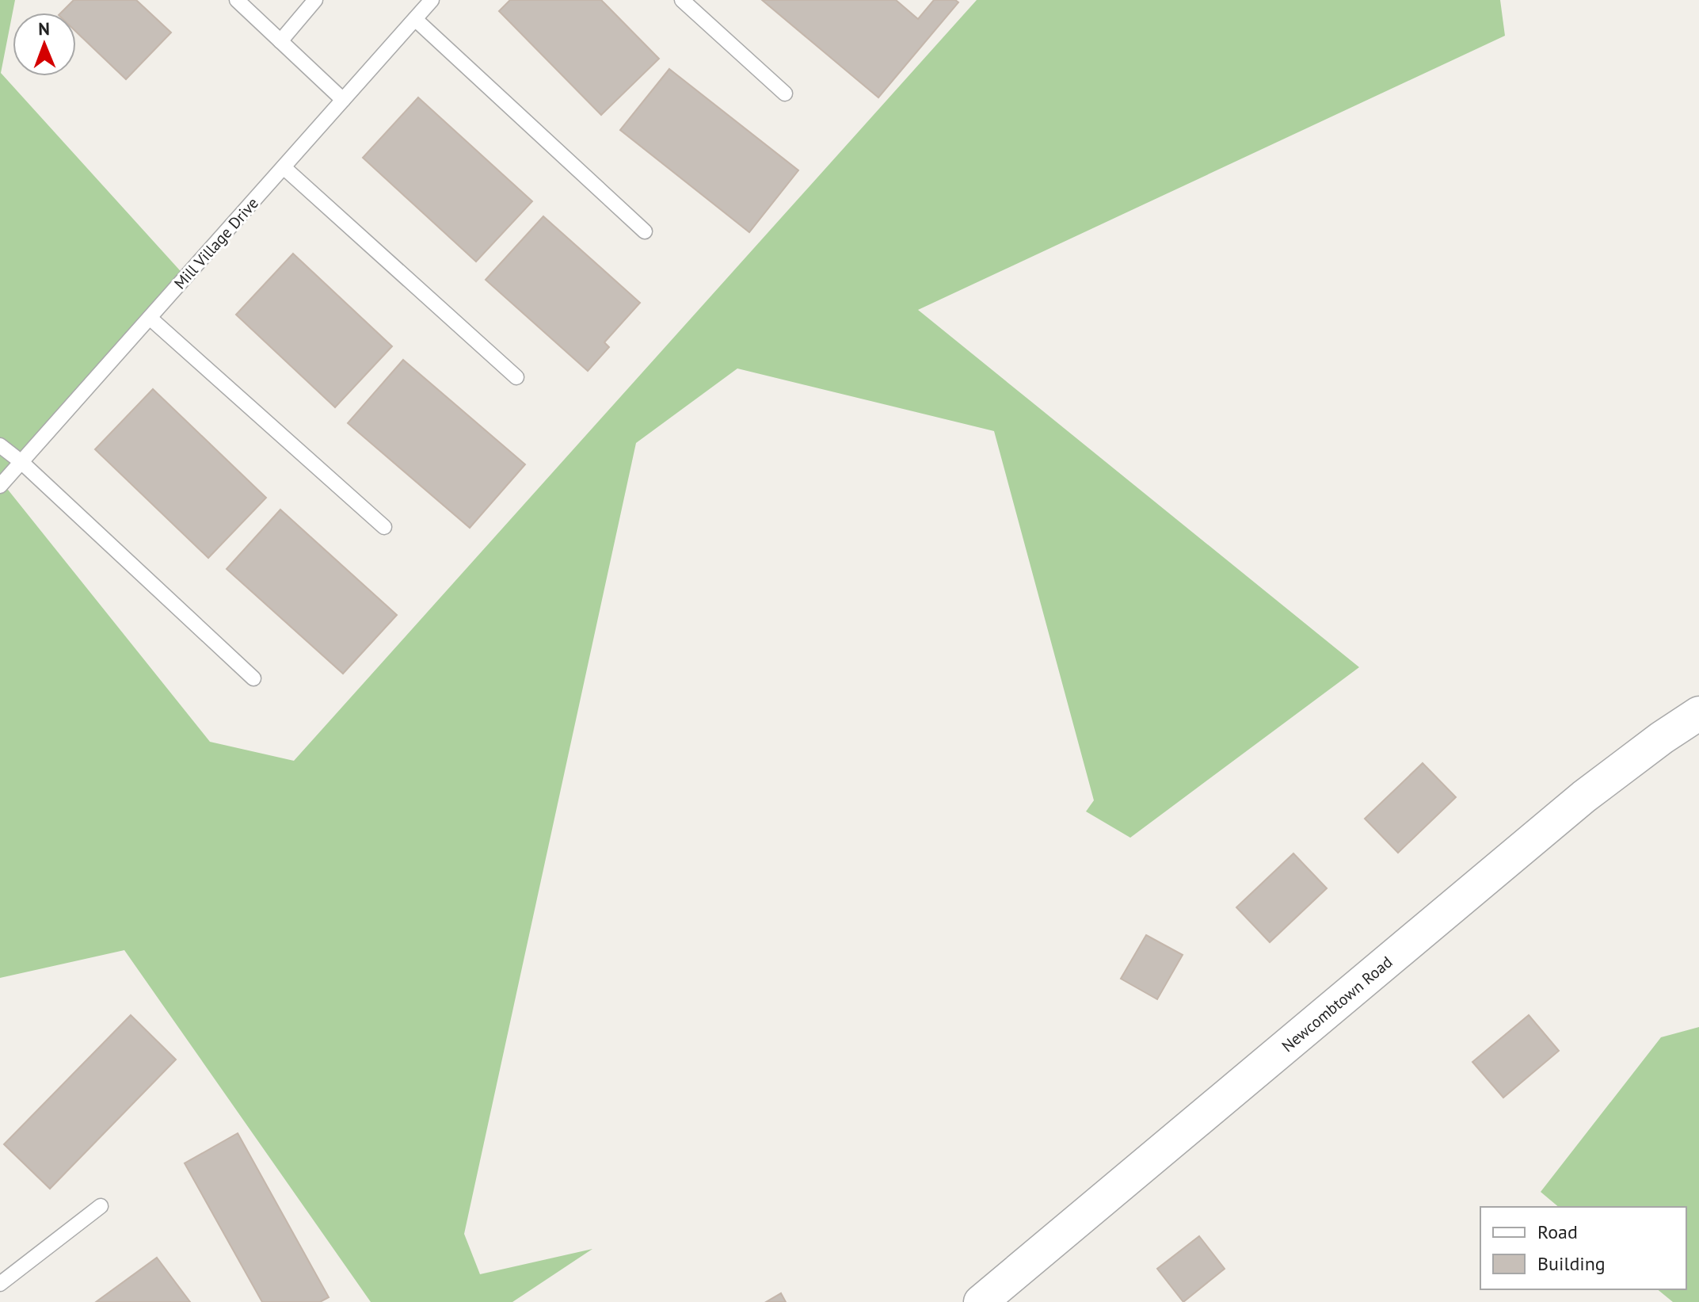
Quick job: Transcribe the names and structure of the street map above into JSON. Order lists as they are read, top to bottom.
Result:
{
  "streets": {
    "street": ["Newcombtown Road"],
    "lane": ["Mill Village Drive"]
  },
  "legend": ["Road", "Building"],
  "north": "top"
}
